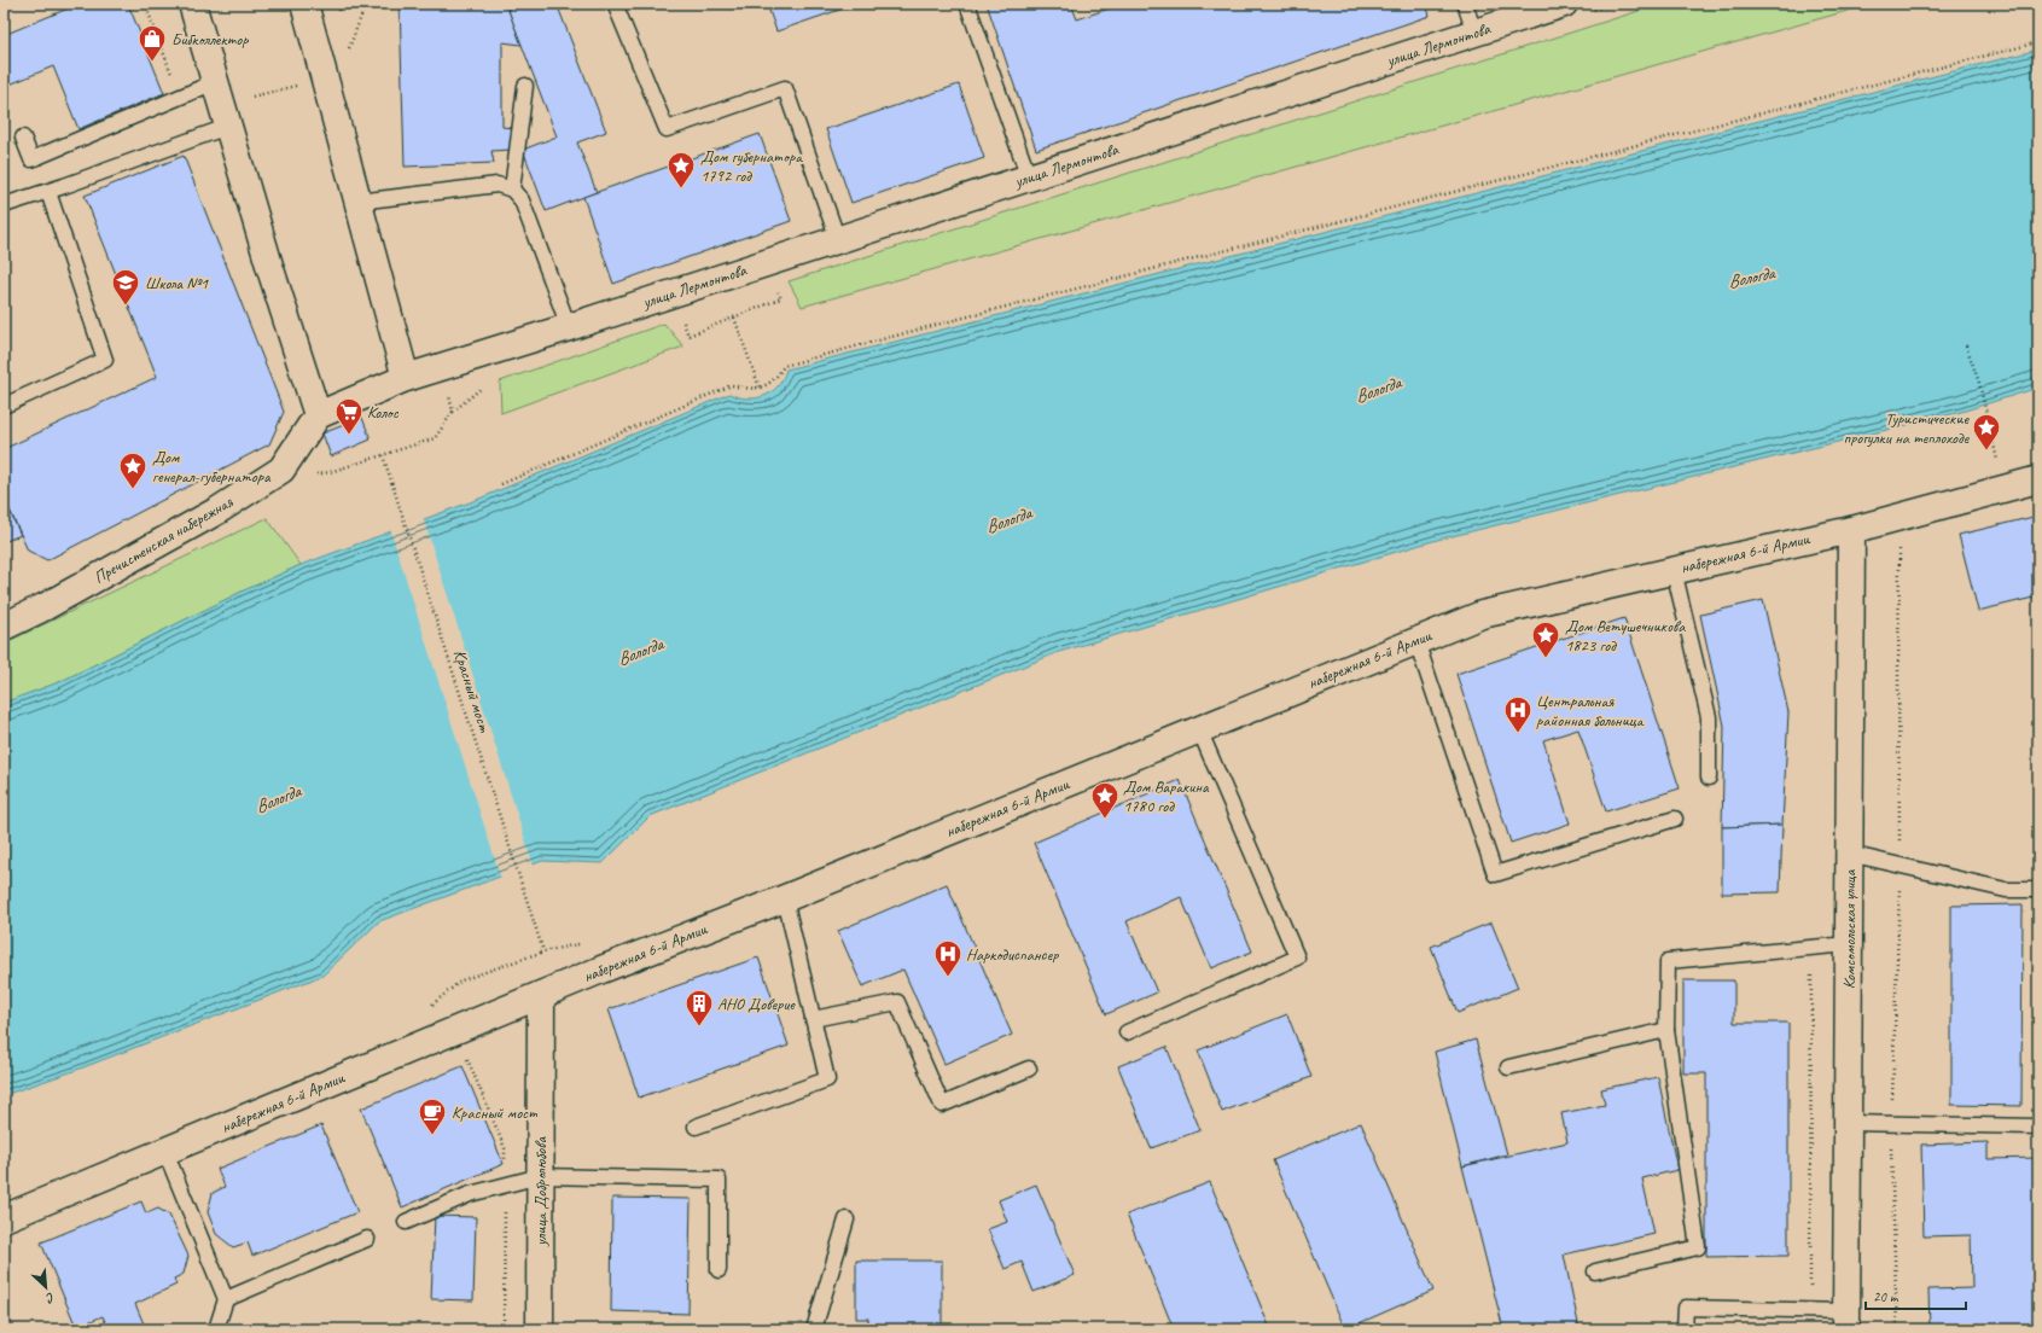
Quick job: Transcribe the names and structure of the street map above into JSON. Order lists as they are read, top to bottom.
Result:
{
  "streets": {
    "street": [
      "улица Лермонтова",
      "Пречистенская набережная",
      "набережная 6-й Армии",
      "Комсомольская улица",
      "улица Добролюбова"
    ],
    "path": ["Красный мост"]
  },
  "crossings": [
    ["набережная 6-й Армии", "Комсомольская улица"],
    ["набережная 6-й Армии", "улица Добролюбова"]
  ],
  "water": ["Вологда"],
  "places": {
    "shop": ["Бибколлектор"],
    "place": [
      "Дом губернатора 1792 год",
      "Туристические прогулки на теплоходе",
      "Дом генерал-губернатора",
      "Дом Ветушечникова 1823 год",
      "Дом Варакина 1780 год"
    ],
    "school or university": ["Школа №1"],
    "supermarket": ["Колос"],
    "hospital": ["Центральная районная больница", "Наркодиспансер"],
    "building": ["АНО Доверие"],
    "cafe": ["Красный мост"]
  },
  "scale_bar": "20 m",
  "north": "bottom right"
}
